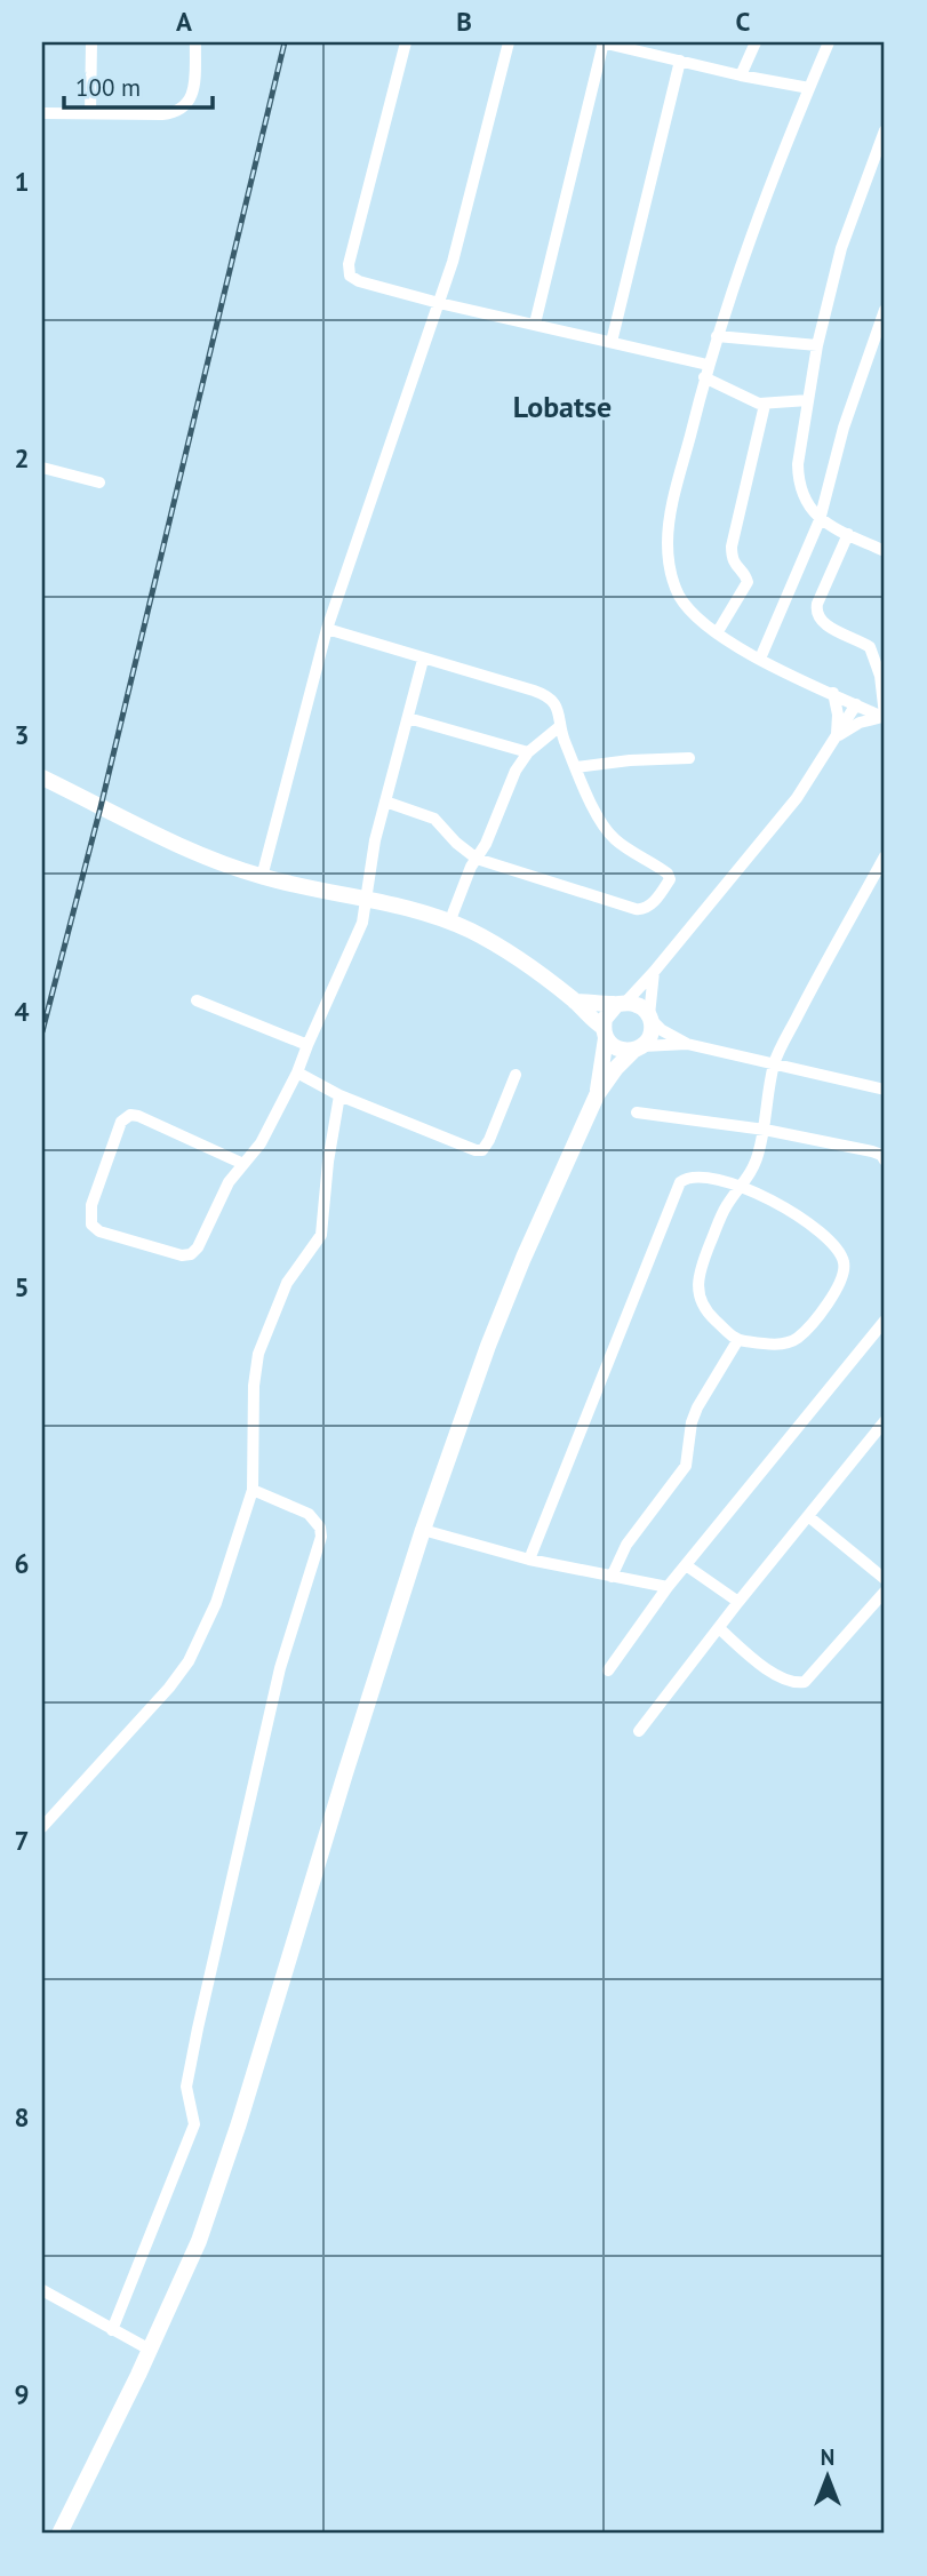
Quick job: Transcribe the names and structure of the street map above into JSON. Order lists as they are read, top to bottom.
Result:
{
  "districts": ["Lobatse"],
  "scale_bar": "100 m",
  "north": "top",
  "grid": {
    "columns": ["A", "B", "C"],
    "rows": [
      "1",
      "2",
      "3",
      "4",
      "5",
      "6",
      "7",
      "8",
      "9"
    ]
  }
}
